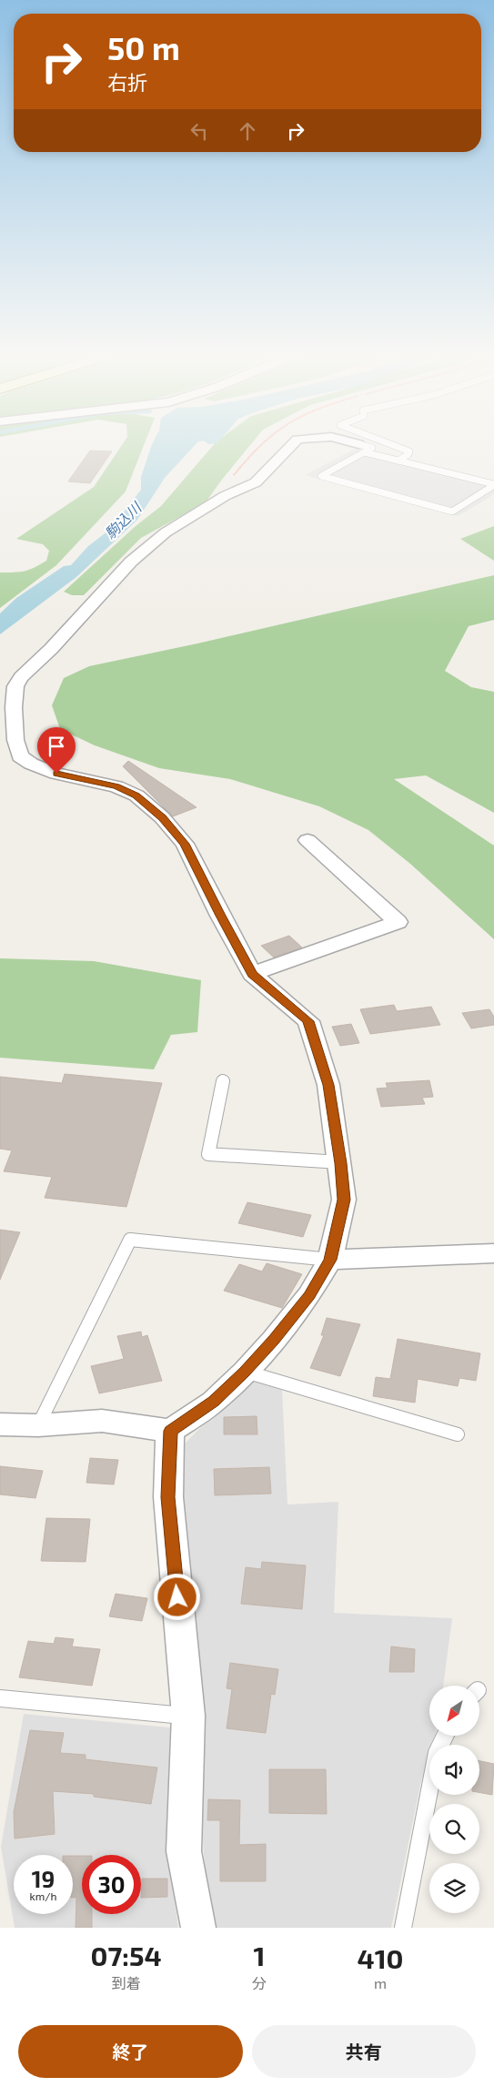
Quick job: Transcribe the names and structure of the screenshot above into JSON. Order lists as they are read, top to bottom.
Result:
{
  "water": ["駒込川"],
  "north": "bottom left",
  "page": {
    "turn": ["50 m", "右折"],
    "speed": "19 km/h",
    "limit": "30",
    "eta": [
      "07:54",
      "到着",
      "1",
      "分",
      "410",
      "m"
    ],
    "buttons": ["終了", "共有"]
  }
}
